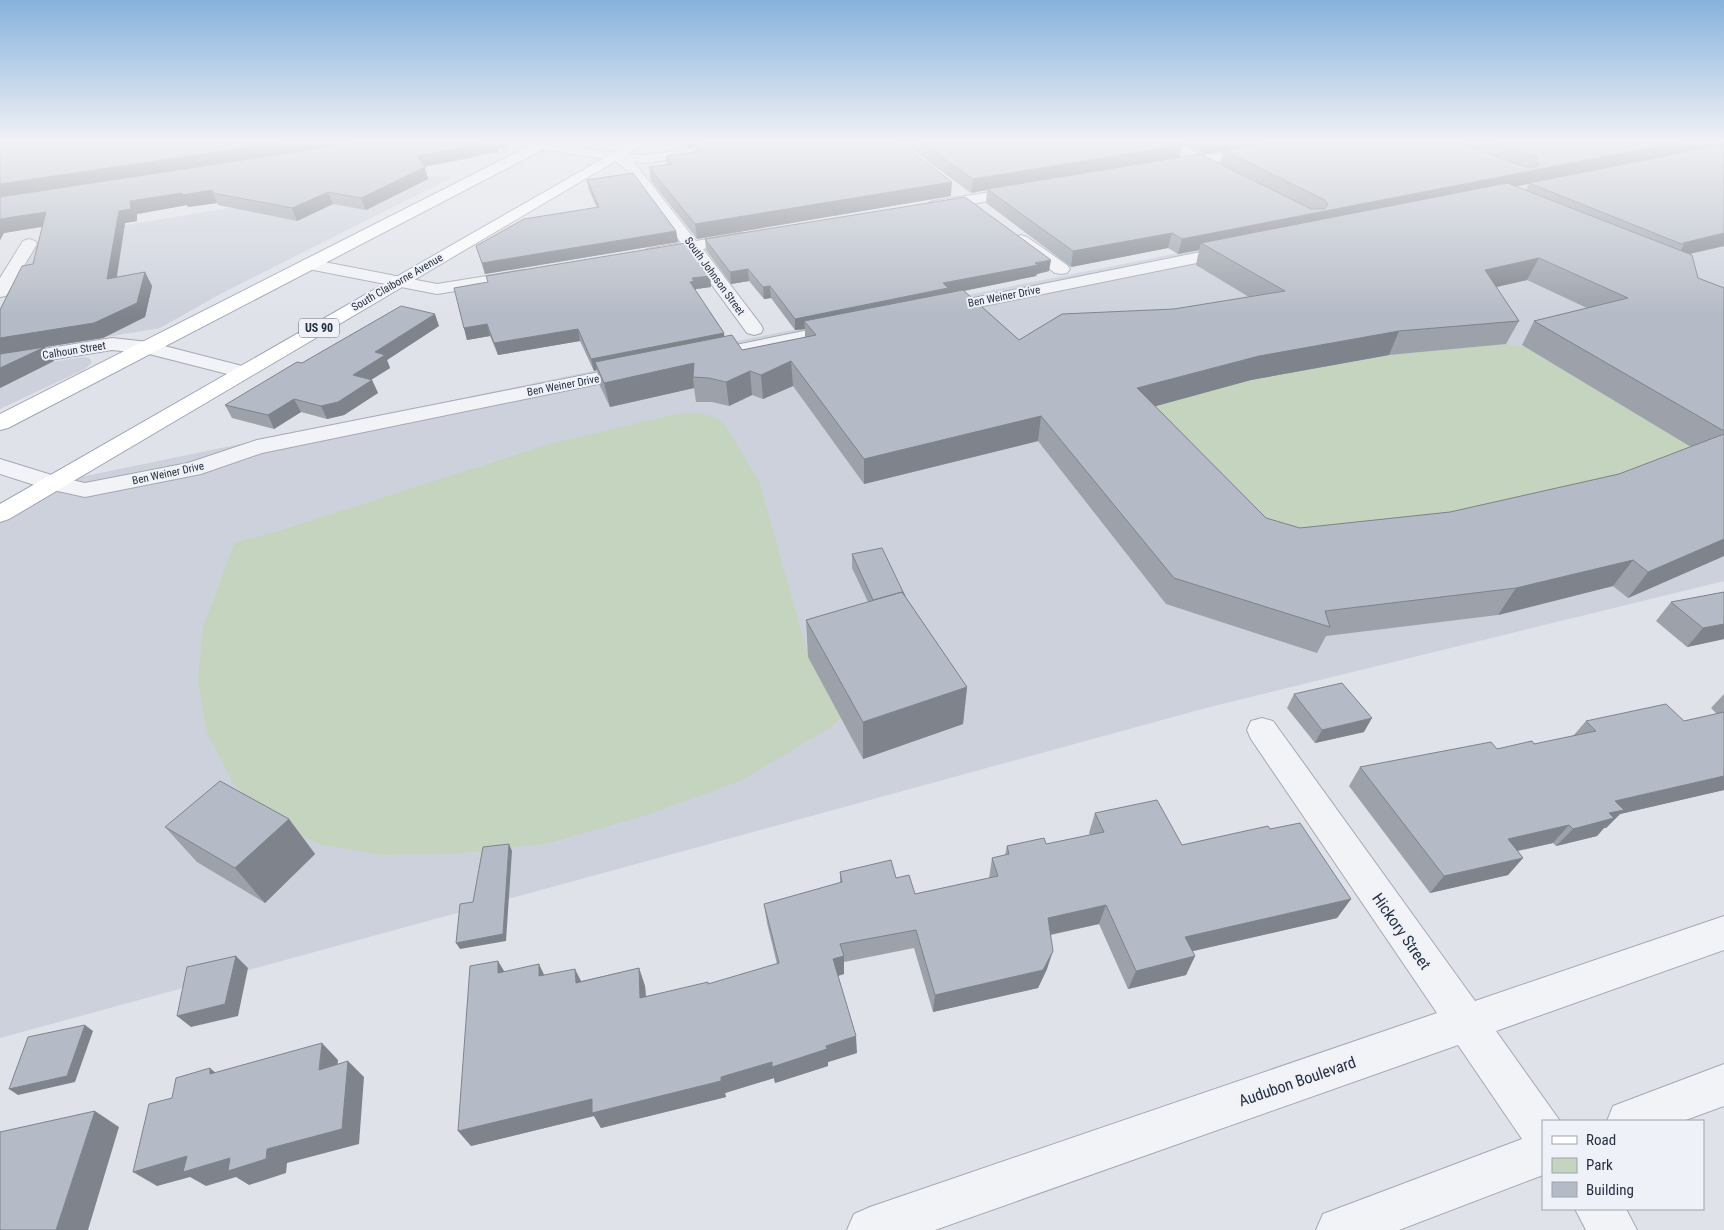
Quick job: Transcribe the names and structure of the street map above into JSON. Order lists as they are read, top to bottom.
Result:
{
  "streets": {
    "main road": ["South Claiborne Avenue", "US 90"],
    "street": [
      "South Johnson Street",
      "Ben Weiner Drive",
      "Calhoun Street",
      "Hickory Street",
      "Audubon Boulevard"
    ]
  },
  "crossings": [
    ["South Claiborne Avenue", "Ben Weiner Drive"],
    ["South Claiborne Avenue", "Calhoun Street"],
    ["Hickory Street", "Audubon Boulevard"]
  ],
  "legend": ["Road", "Park", "Building"]
}
